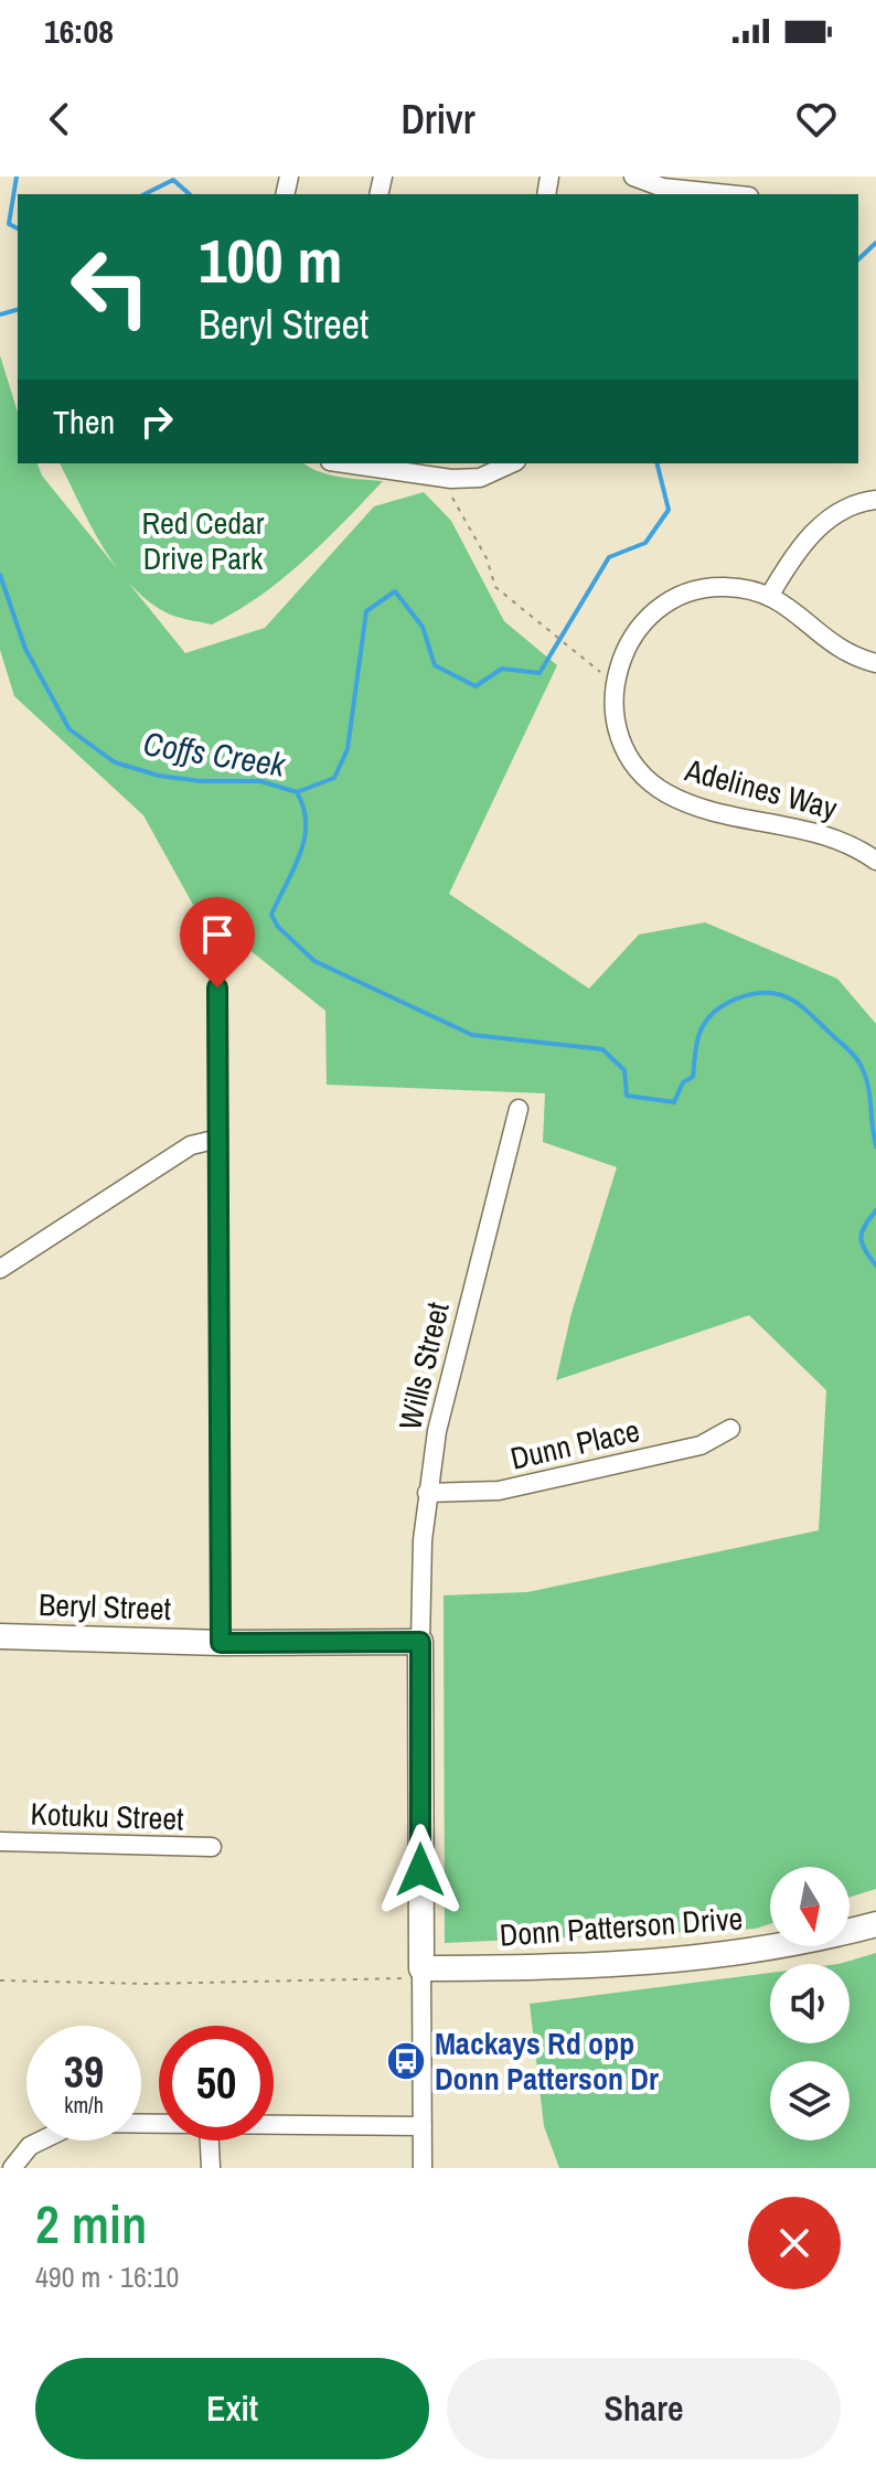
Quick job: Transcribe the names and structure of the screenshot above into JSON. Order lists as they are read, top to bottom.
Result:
{
  "streets": {
    "main road": ["Beryl Street", "Donn Patterson Drive"],
    "street": [
      "Adelines Way",
      "Wills Street",
      "Dunn Place",
      "Kotuku Street"
    ]
  },
  "crossings": [
    ["Wills Street", "Dunn Place"],
    ["Wills Street", "Beryl Street"]
  ],
  "water": ["Coffs Creek"],
  "parks": ["Red Cedar Drive Park"],
  "places": {
    "bus stop": ["Mackays Rd opp Donn Patterson Dr"]
  },
  "north": "bottom",
  "page": {
    "status": "16:08",
    "header": "Drivr",
    "turn": ["100 m", "Beryl Street"],
    "then": "Then",
    "speed": "39 km/h",
    "limit": "50",
    "heading": ["2 min", "490 m · 16:10"],
    "buttons": ["Exit", "Share"]
  }
}
